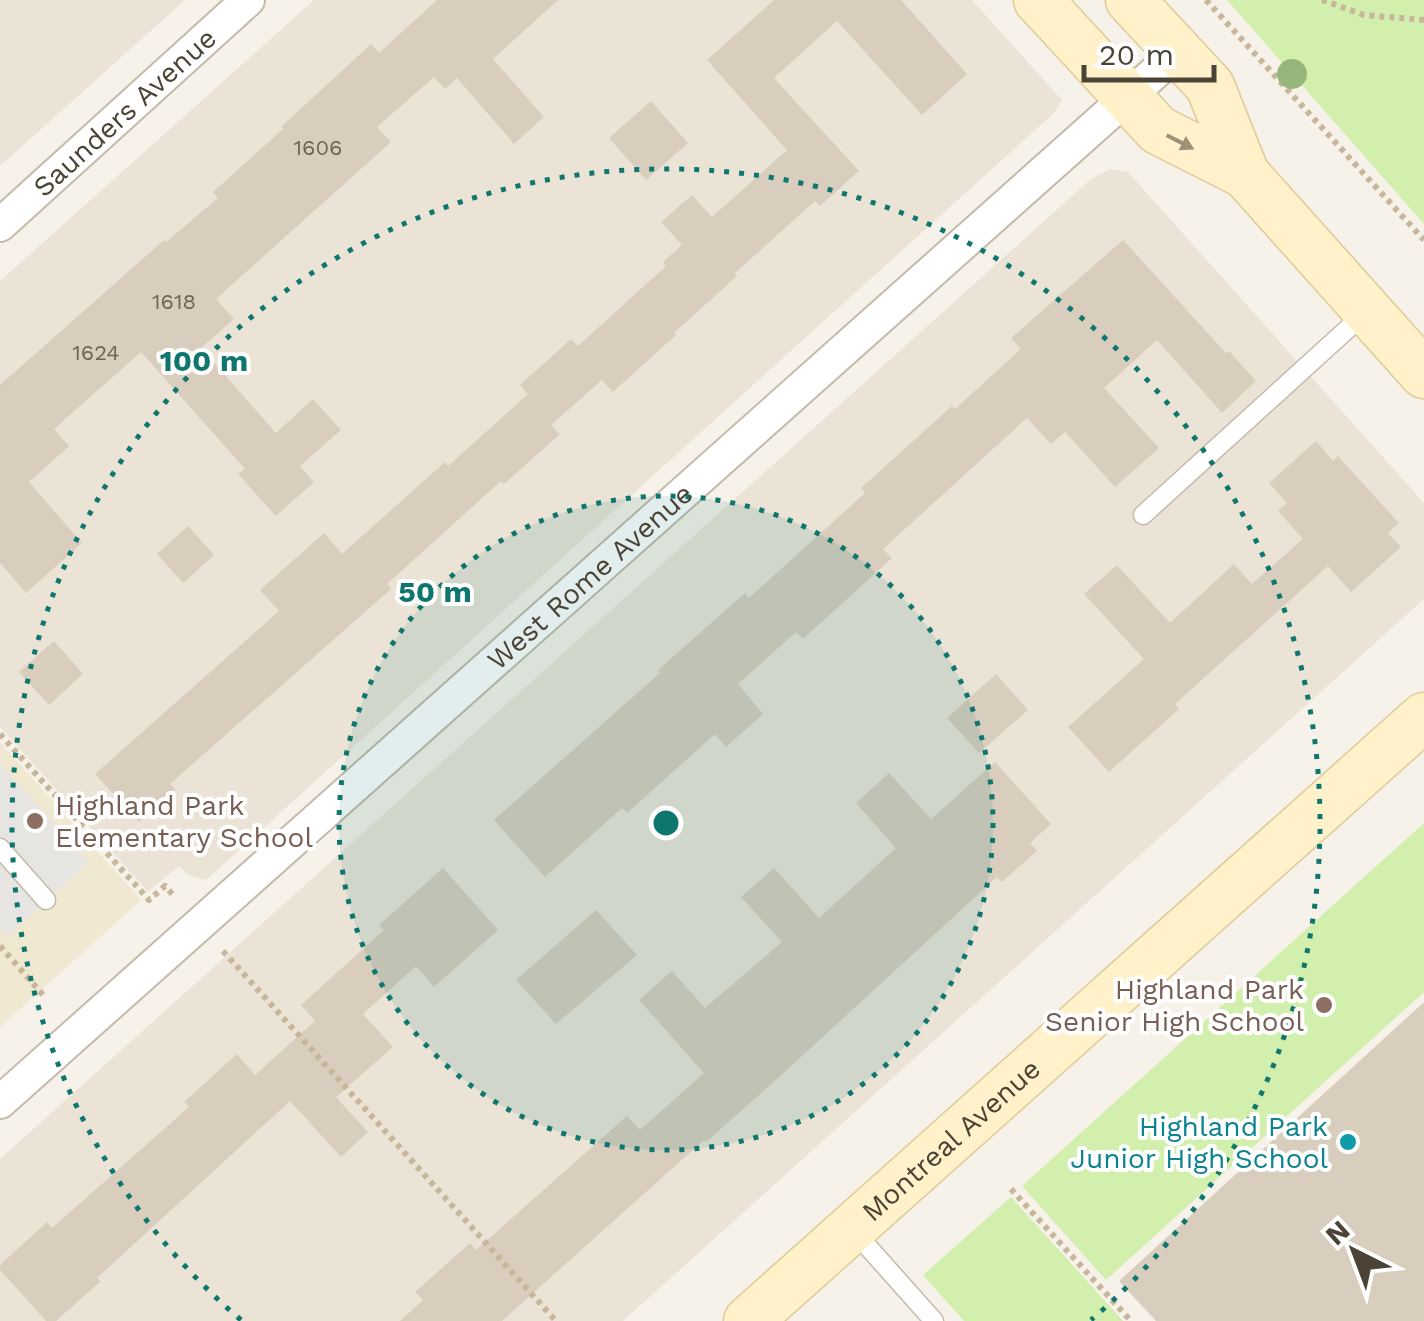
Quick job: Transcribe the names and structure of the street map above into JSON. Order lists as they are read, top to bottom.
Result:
{
  "streets": {
    "street": ["Saunders Avenue", "West Rome Avenue", "Montreal Avenue"]
  },
  "places": ["Highland Park Elementary School", "Highland Park Senior High School", "Highland Park Junior High School"],
  "house_numbers": ["1606", "1618", "1624"],
  "scale_bar": "20 m",
  "north": "top left",
  "rings": ["100 m", "50 m"]
}
